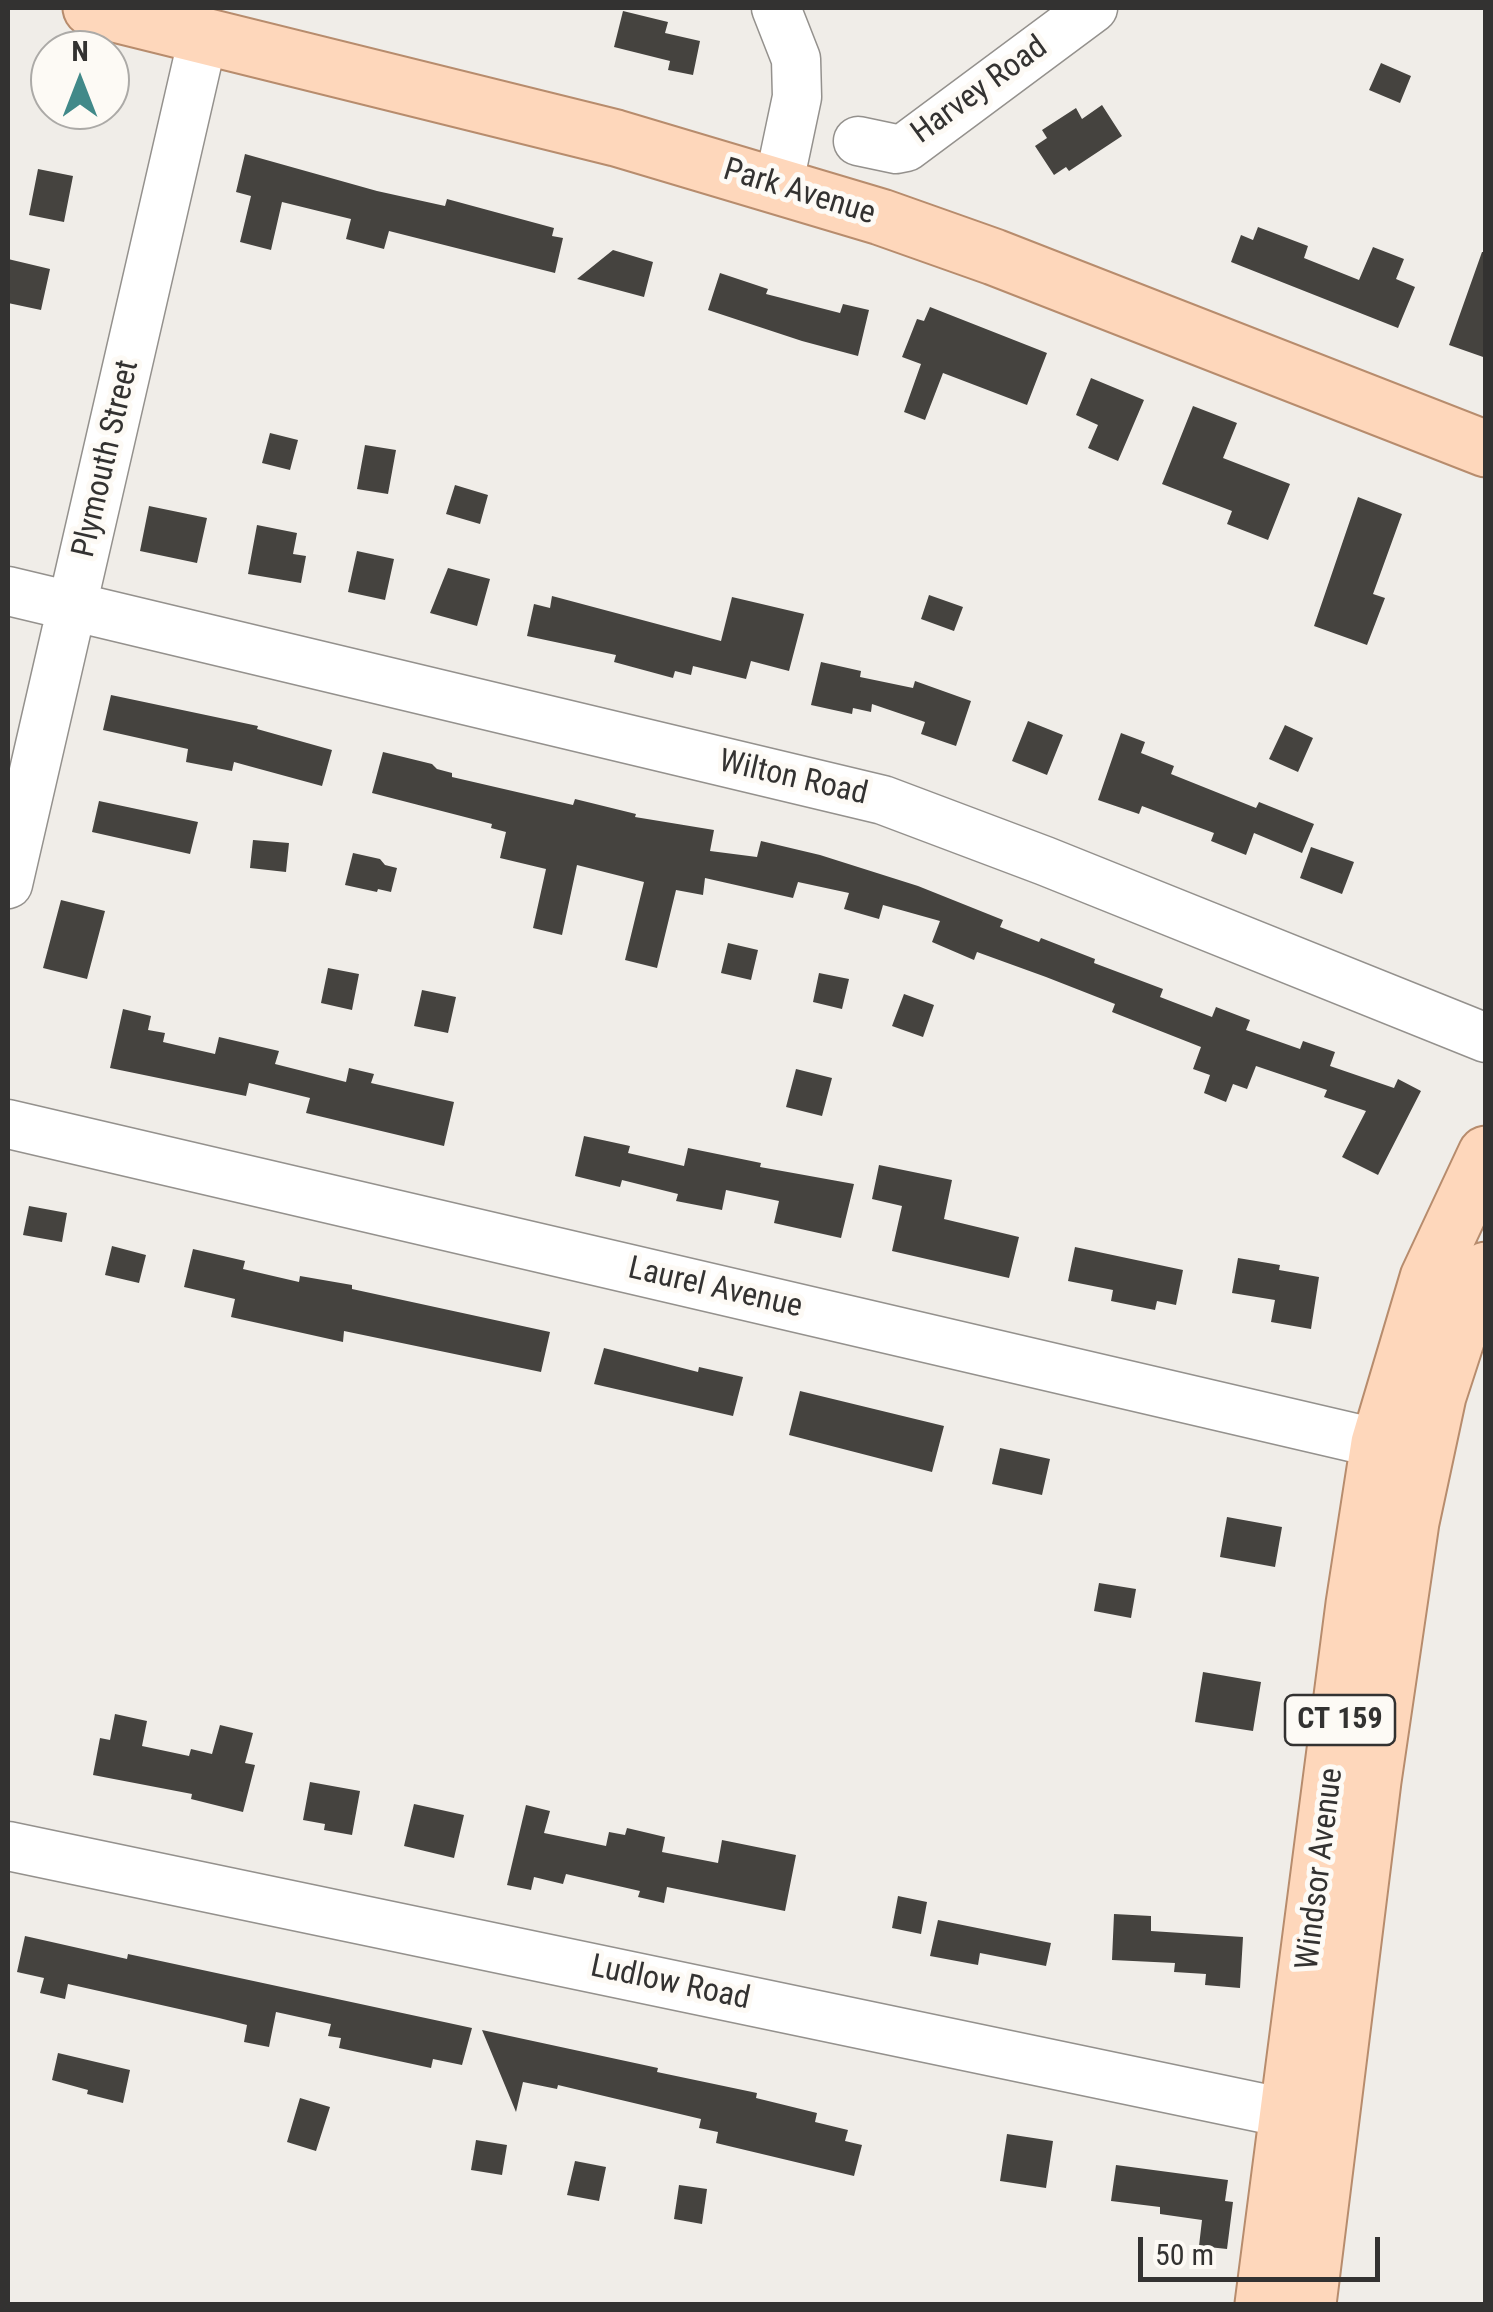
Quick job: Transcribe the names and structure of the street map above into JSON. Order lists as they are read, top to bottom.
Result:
{
  "streets": {
    "main road": ["Park Avenue", "CT 159", "Windsor Avenue"],
    "street": [
      "Harvey Road",
      "Plymouth Street",
      "Wilton Road",
      "Laurel Avenue",
      "Ludlow Road"
    ]
  },
  "crossings": [
    ["Park Avenue", "Plymouth Street"],
    ["Plymouth Street", "Wilton Road"],
    ["Laurel Avenue", "Windsor Avenue"],
    ["Windsor Avenue", "Ludlow Road"]
  ],
  "scale_bar": "50 m",
  "north": "top"
}
